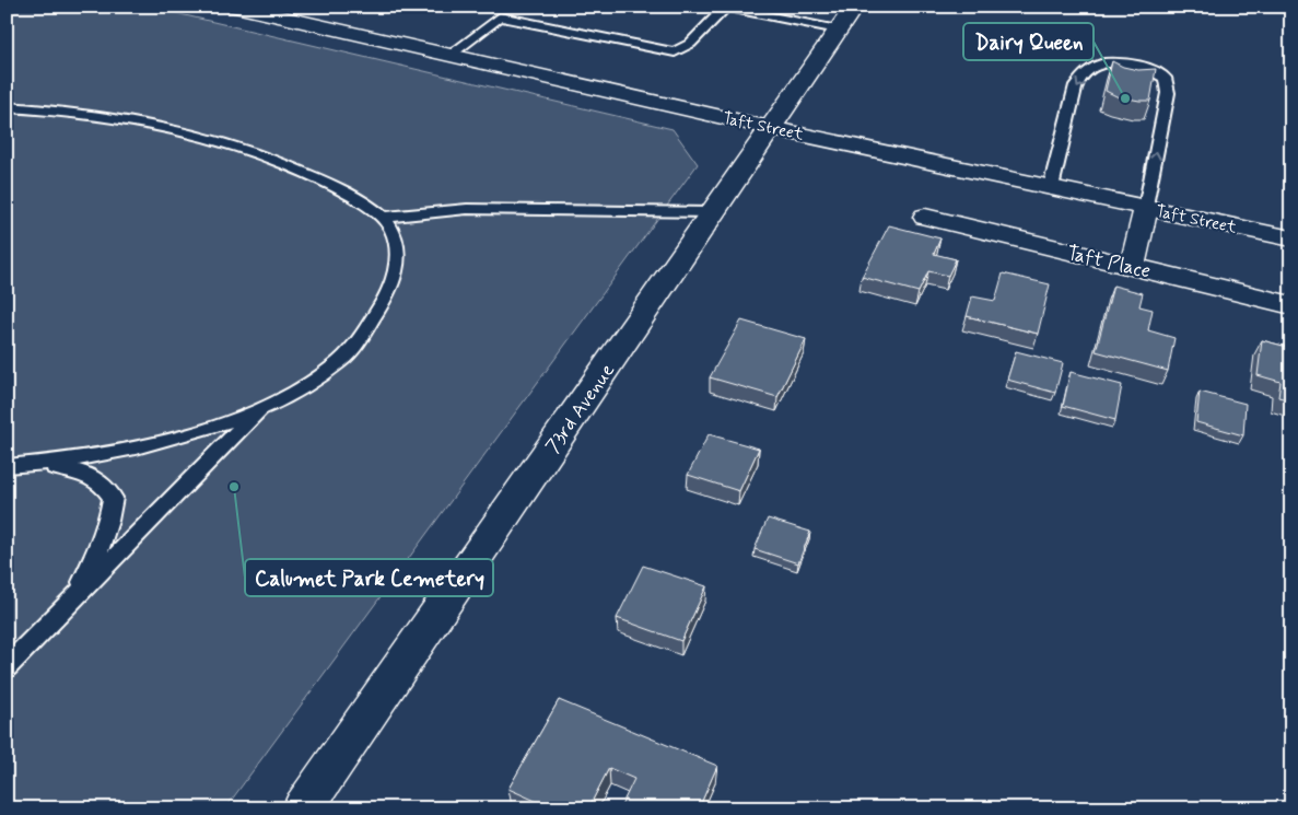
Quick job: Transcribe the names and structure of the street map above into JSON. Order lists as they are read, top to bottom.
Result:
{
  "streets": {
    "street": ["Taft Street", "Taft Place", "73rd Avenue"]
  },
  "crossings": [
    ["Taft Street", "73rd Avenue"]
  ],
  "places": ["Dairy Queen", "Calumet Park Cemetery"]
}
